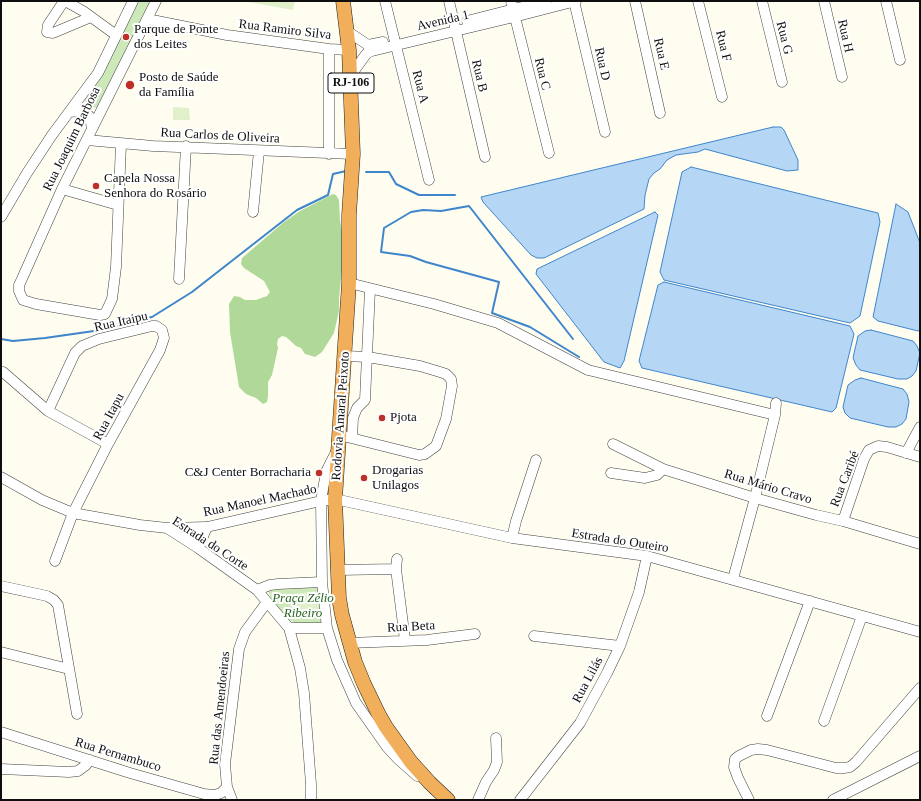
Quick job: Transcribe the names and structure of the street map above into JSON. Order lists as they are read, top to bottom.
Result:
{
  "streets": {
    "highway": ["RJ-106", "Rodovia Amaral Peixoto"],
    "street": [
      "Avenida 1",
      "Rua Ramiro Silva",
      "Rua H",
      "Rua G",
      "Rua F",
      "Rua E",
      "Rua D",
      "Rua C",
      "Rua B",
      "Rua A",
      "Rua Carlos de Oliveira",
      "Rua Joaquim Barbosa",
      "Rua Itaipu",
      "Rua Itapu",
      "Rua Caribé",
      "Rua Mário Cravo",
      "Rua Manoel Machado",
      "Estrada do Outeiro",
      "Estrada do Corte",
      "Rua Beta",
      "Rua Lilás",
      "Rua das Amendoeiras",
      "Rua Pernambuco"
    ]
  },
  "crossings": [
    ["Avenida 1", "Rua D"],
    ["Avenida 1", "Rua C"],
    ["Avenida 1", "Rua B"],
    ["Avenida 1", "Rua A"],
    ["Avenida 1", "Rodovia Amaral Peixoto"],
    ["Rua Ramiro Silva", "Rua Joaquim Barbosa"],
    ["Rua Ramiro Silva", "Rodovia Amaral Peixoto"],
    ["Rua Carlos de Oliveira", "Rua Joaquim Barbosa"],
    ["Rua Carlos de Oliveira", "Rodovia Amaral Peixoto"],
    ["Rua Itaipu", "Rua Itapu"],
    ["Rodovia Amaral Peixoto", "Rua Manoel Machado"],
    ["Rodovia Amaral Peixoto", "Estrada do Outeiro"],
    ["Rodovia Amaral Peixoto", "Rua Beta"],
    ["Rua Itapu", "Estrada do Corte"],
    ["Rua Caribé", "Rua Mário Cravo"],
    ["Rua Manoel Machado", "Estrada do Outeiro"],
    ["Rua Manoel Machado", "Estrada do Corte"],
    ["Estrada do Outeiro", "Rua Lilás"],
    ["Estrada do Corte", "Rua das Amendoeiras"],
    ["Rua das Amendoeiras", "Rua Pernambuco"]
  ],
  "parks": ["Praça Zélio Ribeiro"],
  "places": [
    "Parque de Ponte dos Leites",
    "Posto de Saúde da Família",
    "Capela Nossa Senhora do Rosário",
    "Pjota",
    "C&J Center Borracharia",
    "Drogarias Unilagos"
  ]
}
